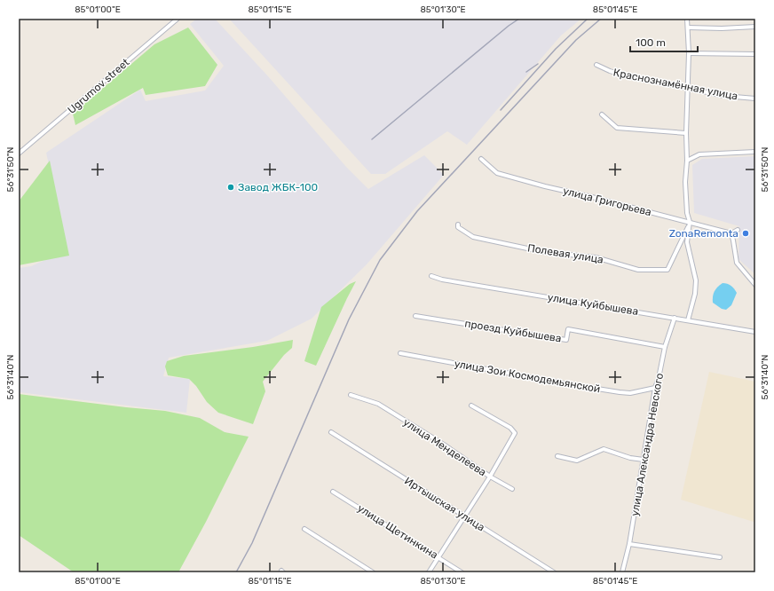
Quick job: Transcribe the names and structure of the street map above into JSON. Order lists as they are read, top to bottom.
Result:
{
  "streets": {
    "street": [
      "Краснознамённая улица",
      "Ugrumov street",
      "улица Григорьева",
      "Полевая улица",
      "улица Куйбышева",
      "проезд Куйбышева",
      "улица Зои Космодемьянской",
      "улица Александра Невского",
      "улица Менделеева",
      "Иртышская улица",
      "улица Щетинкина"
    ]
  },
  "crossings": [
    ["улица Григорьева", "Полевая улица"],
    ["улица Куйбышева", "улица Александра Невского"],
    ["проезд Куйбышева", "улица Александра Невского"],
    ["улица Зои Космодемьянской", "улица Александра Невского"]
  ],
  "places": ["Завод ЖБК-100", "ZonaRemonta"],
  "scale_bar": "100 m",
  "coordinates": [
    "85°01'00\"E",
    "85°01'15\"E",
    "85°01'30\"E",
    "85°01'45\"E",
    "56°31'50\"N",
    "56°31'40\"N"
  ]
}
